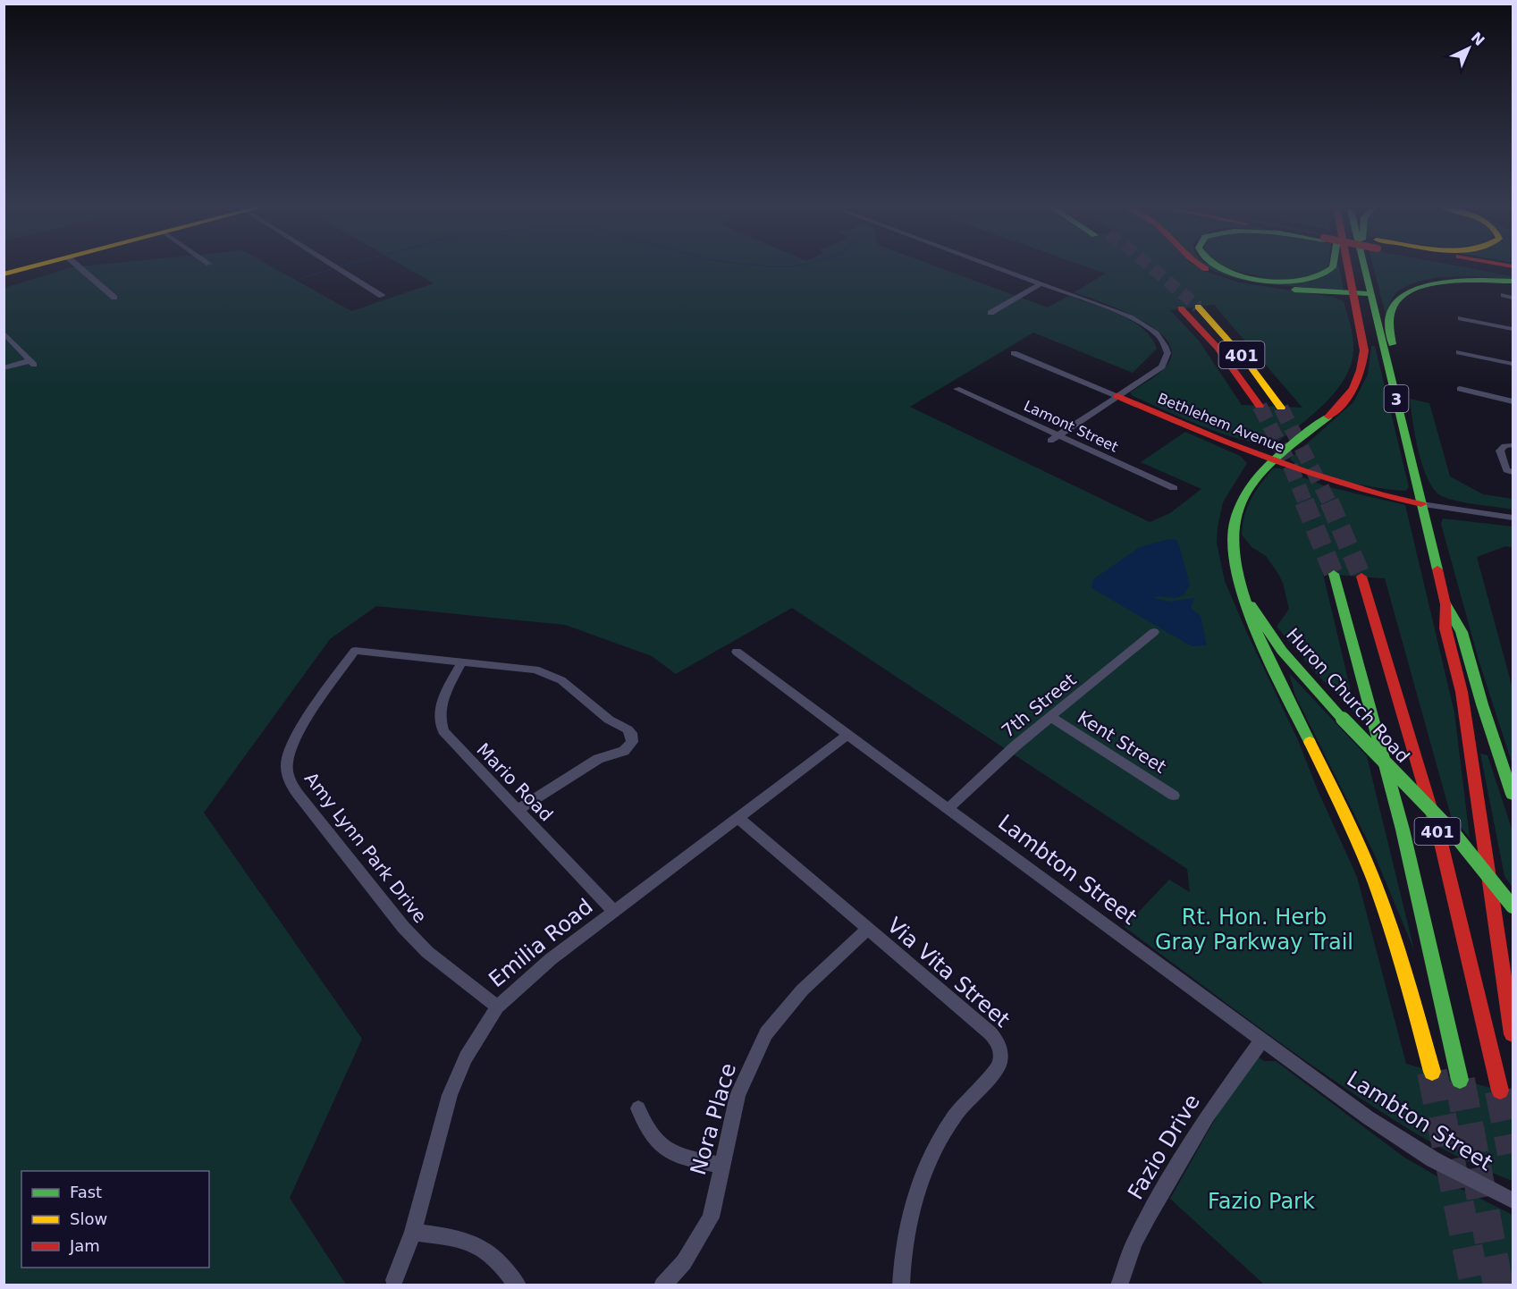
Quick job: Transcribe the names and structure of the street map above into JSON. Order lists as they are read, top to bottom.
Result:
{
  "streets": {
    "main road": [
      "401",
      "3",
      "Bethlehem Avenue",
      "Huron Church Road"
    ],
    "street": [
      "Lamont Street",
      "7th Street",
      "Kent Street",
      "Mario Road",
      "Amy Lynn Park Drive",
      "Lambton Street",
      "Emilia Road",
      "Via Vita Street",
      "Nora Place",
      "Fazio Drive"
    ]
  },
  "crossings": [
    ["3", "Bethlehem Avenue"],
    ["Bethlehem Avenue", "Huron Church Road"],
    ["7th Street", "Kent Street"],
    ["7th Street", "Lambton Street"],
    ["Mario Road", "Amy Lynn Park Drive"],
    ["Mario Road", "Emilia Road"],
    ["Amy Lynn Park Drive", "Emilia Road"],
    ["Lambton Street", "Emilia Road"],
    ["Lambton Street", "Fazio Drive"],
    ["Emilia Road", "Via Vita Street"],
    ["Via Vita Street", "Nora Place"]
  ],
  "parks": ["Rt. Hon. Herb Gray Parkway Trail", "Fazio Park"],
  "legend": ["Fast", "Slow", "Jam"],
  "north": "top right"
}
